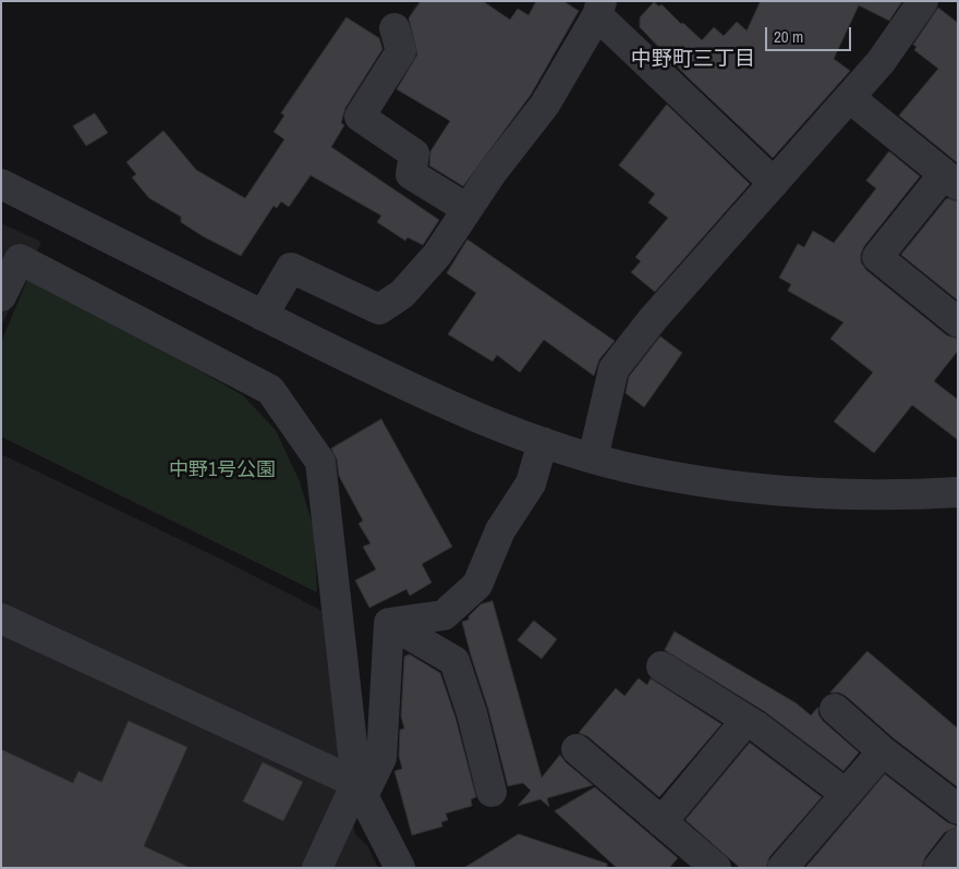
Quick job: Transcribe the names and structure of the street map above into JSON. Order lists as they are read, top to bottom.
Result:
{
  "districts": ["中野町三丁目"],
  "parks": ["中野1号公園"],
  "scale_bar": "20 m"
}
